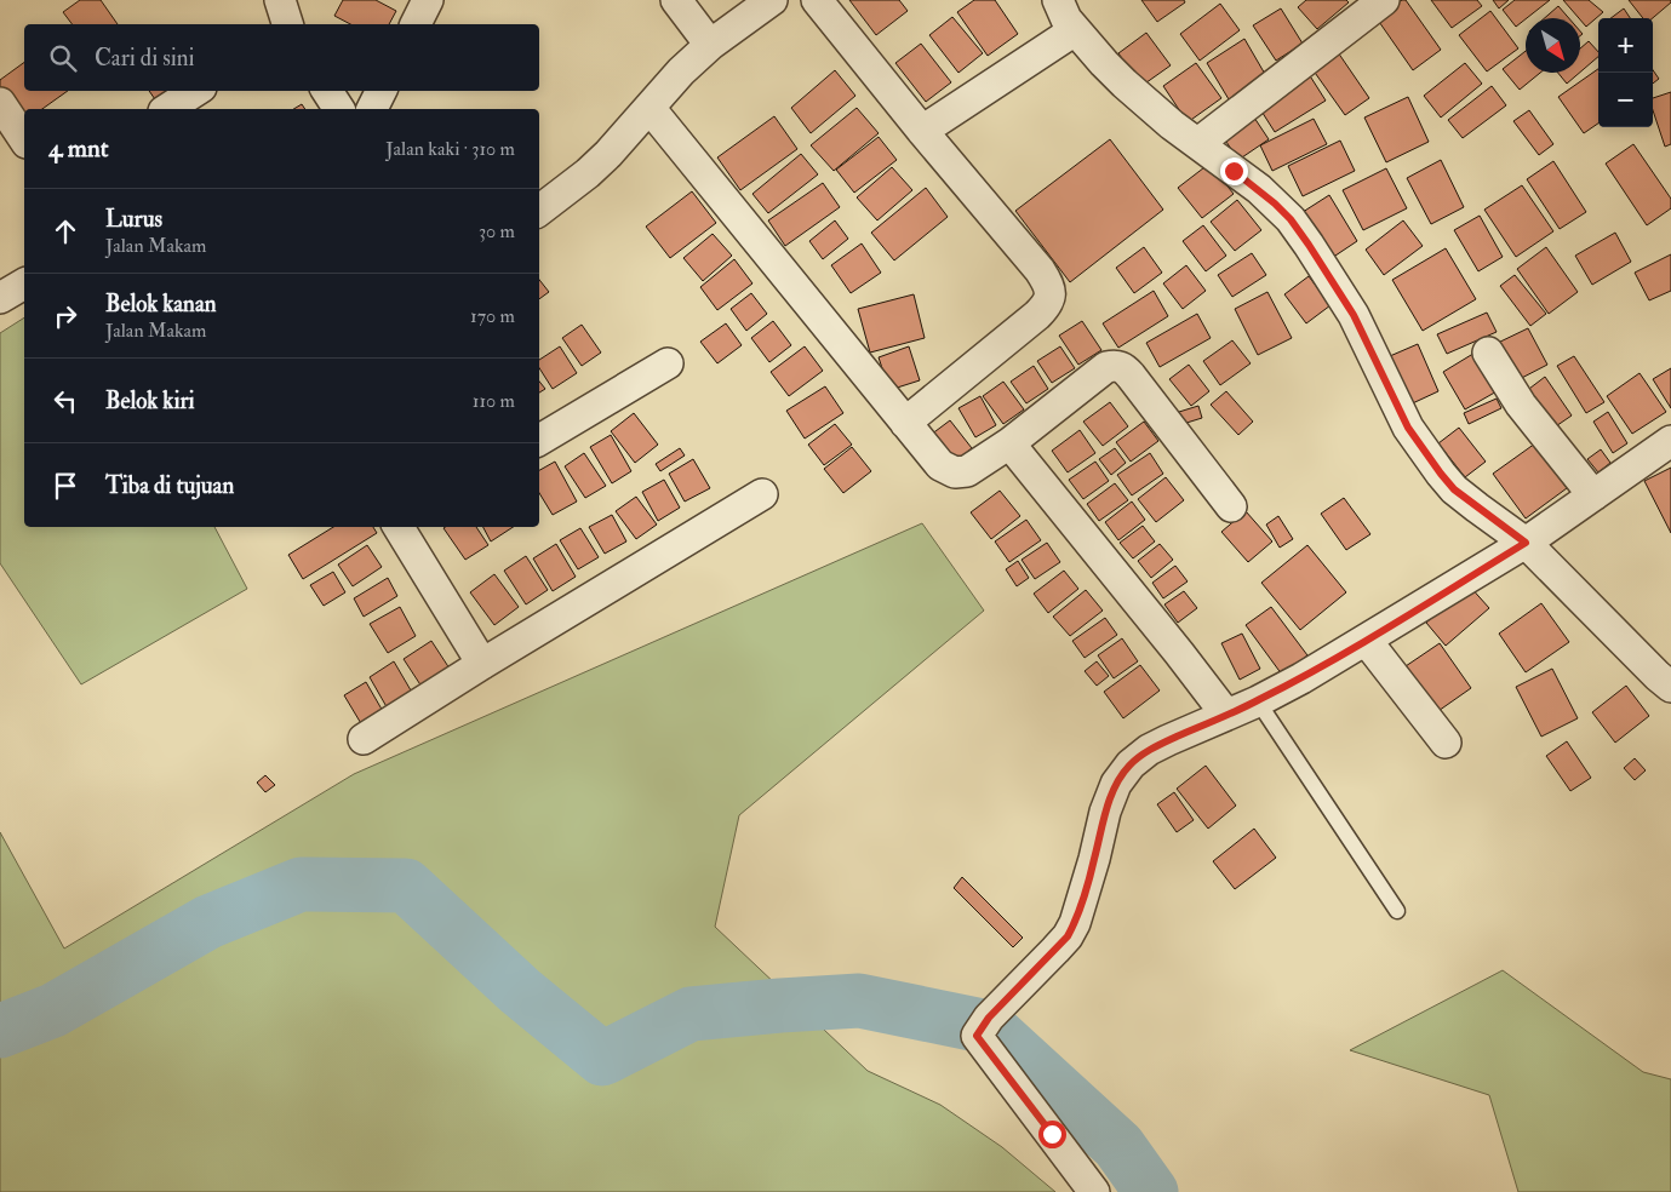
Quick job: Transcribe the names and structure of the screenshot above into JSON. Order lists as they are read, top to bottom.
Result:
{
  "north": "bottom right",
  "page": {
    "map_buttons": ["+", "−"],
    "search": "Cari di sini",
    "heading": ["4 mnt", "Jalan kaki · 310 m"],
    "list": [
      ["Lurus", "Jalan Makam", "30 m"],
      ["Belok kanan", "Jalan Makam", "170 m"],
      ["Belok kiri", "110 m"],
      "Tiba di tujuan"
    ]
  }
}
